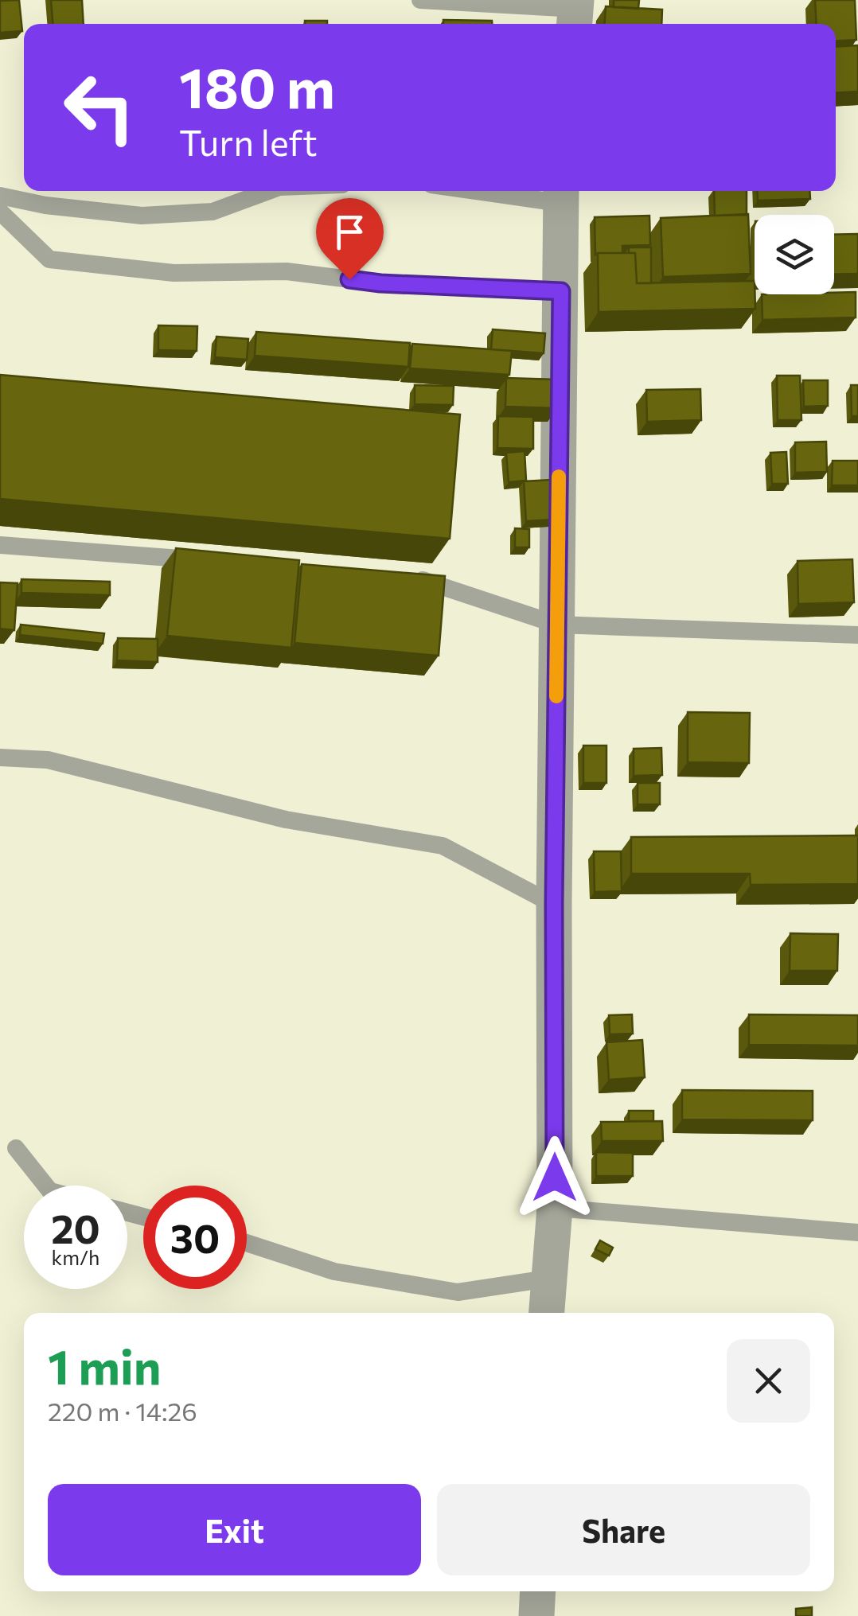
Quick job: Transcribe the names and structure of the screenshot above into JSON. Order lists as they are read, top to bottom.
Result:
{
  "page": {
    "turn": ["180 m", "Turn left"],
    "speed": "20 km/h",
    "limit": "30",
    "heading": ["1 min", "220 m · 14:26"],
    "buttons": ["Exit", "Share"]
  }
}
